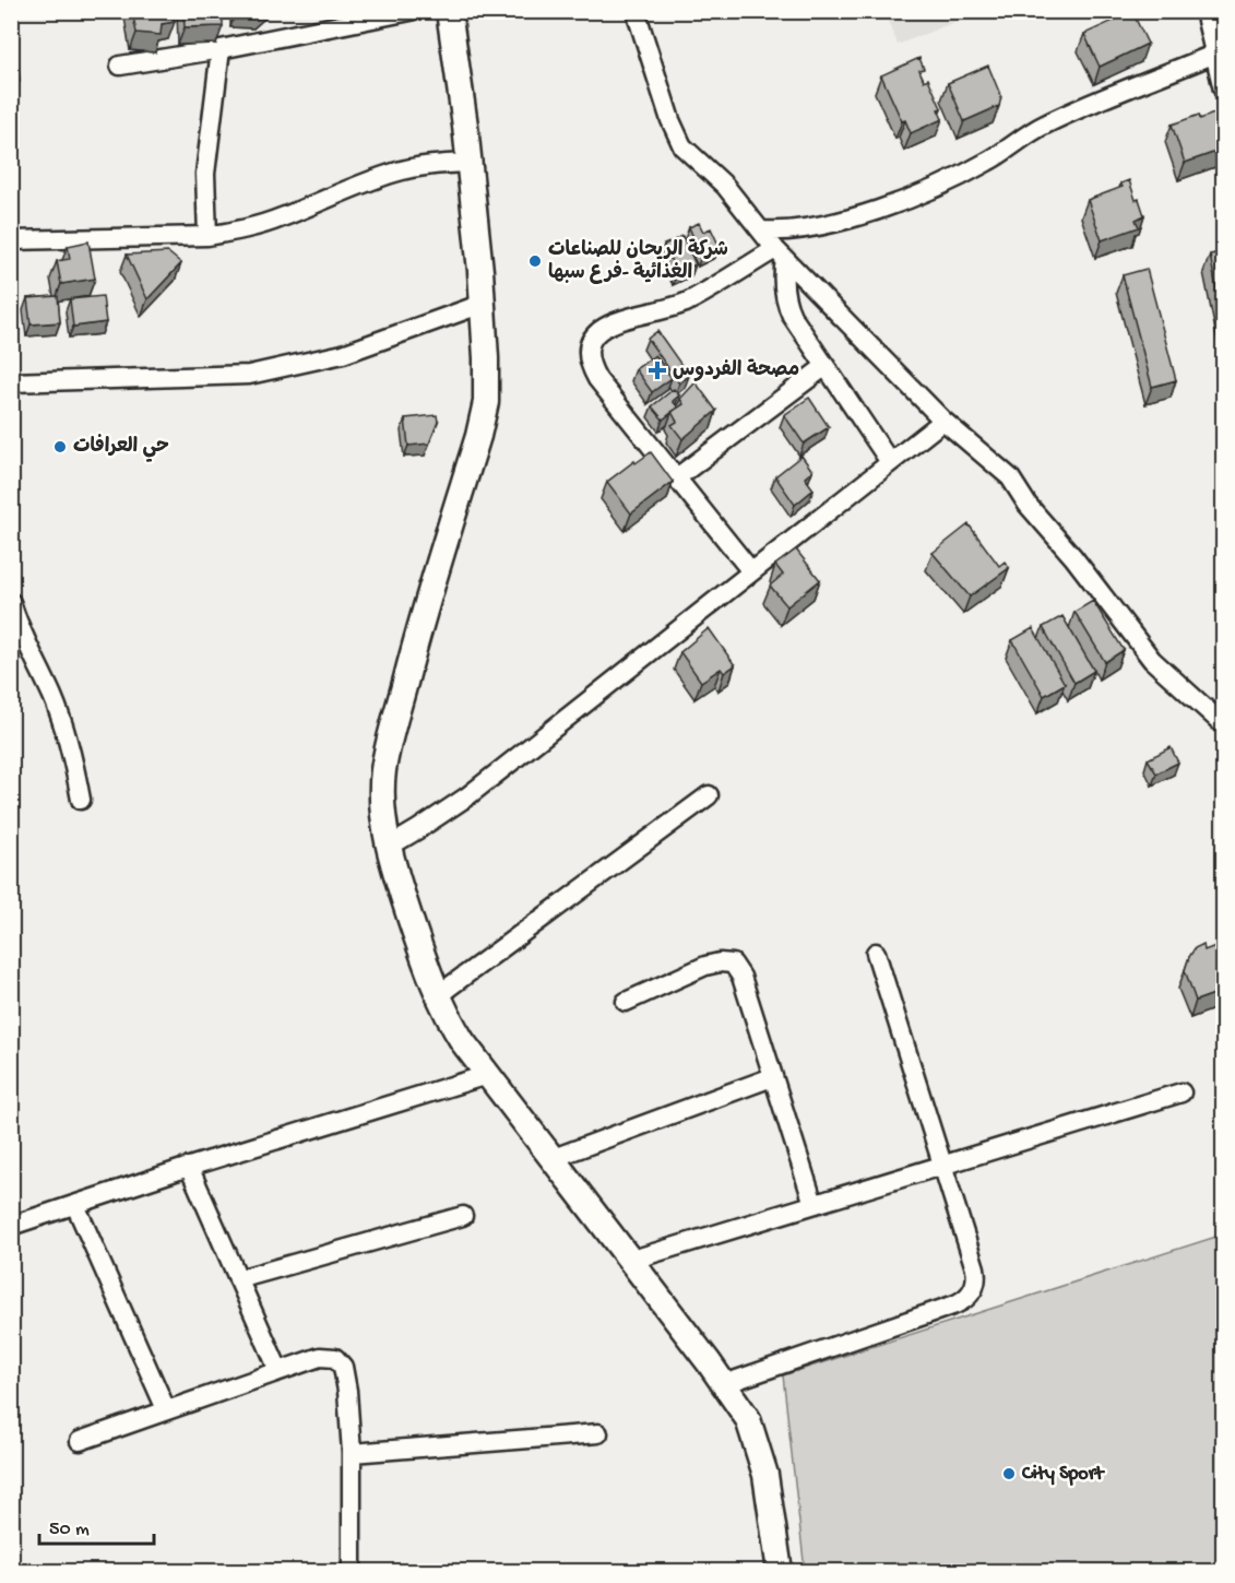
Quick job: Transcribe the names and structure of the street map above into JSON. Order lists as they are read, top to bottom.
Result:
{
  "places": {
    "other": ["شركة الريحان للصناعات الغذائية -فرع سبها", "حي العرافات", "City Sport"],
    "health": ["مصحة الفردوس"]
  },
  "scale_bar": "50 m"
}
